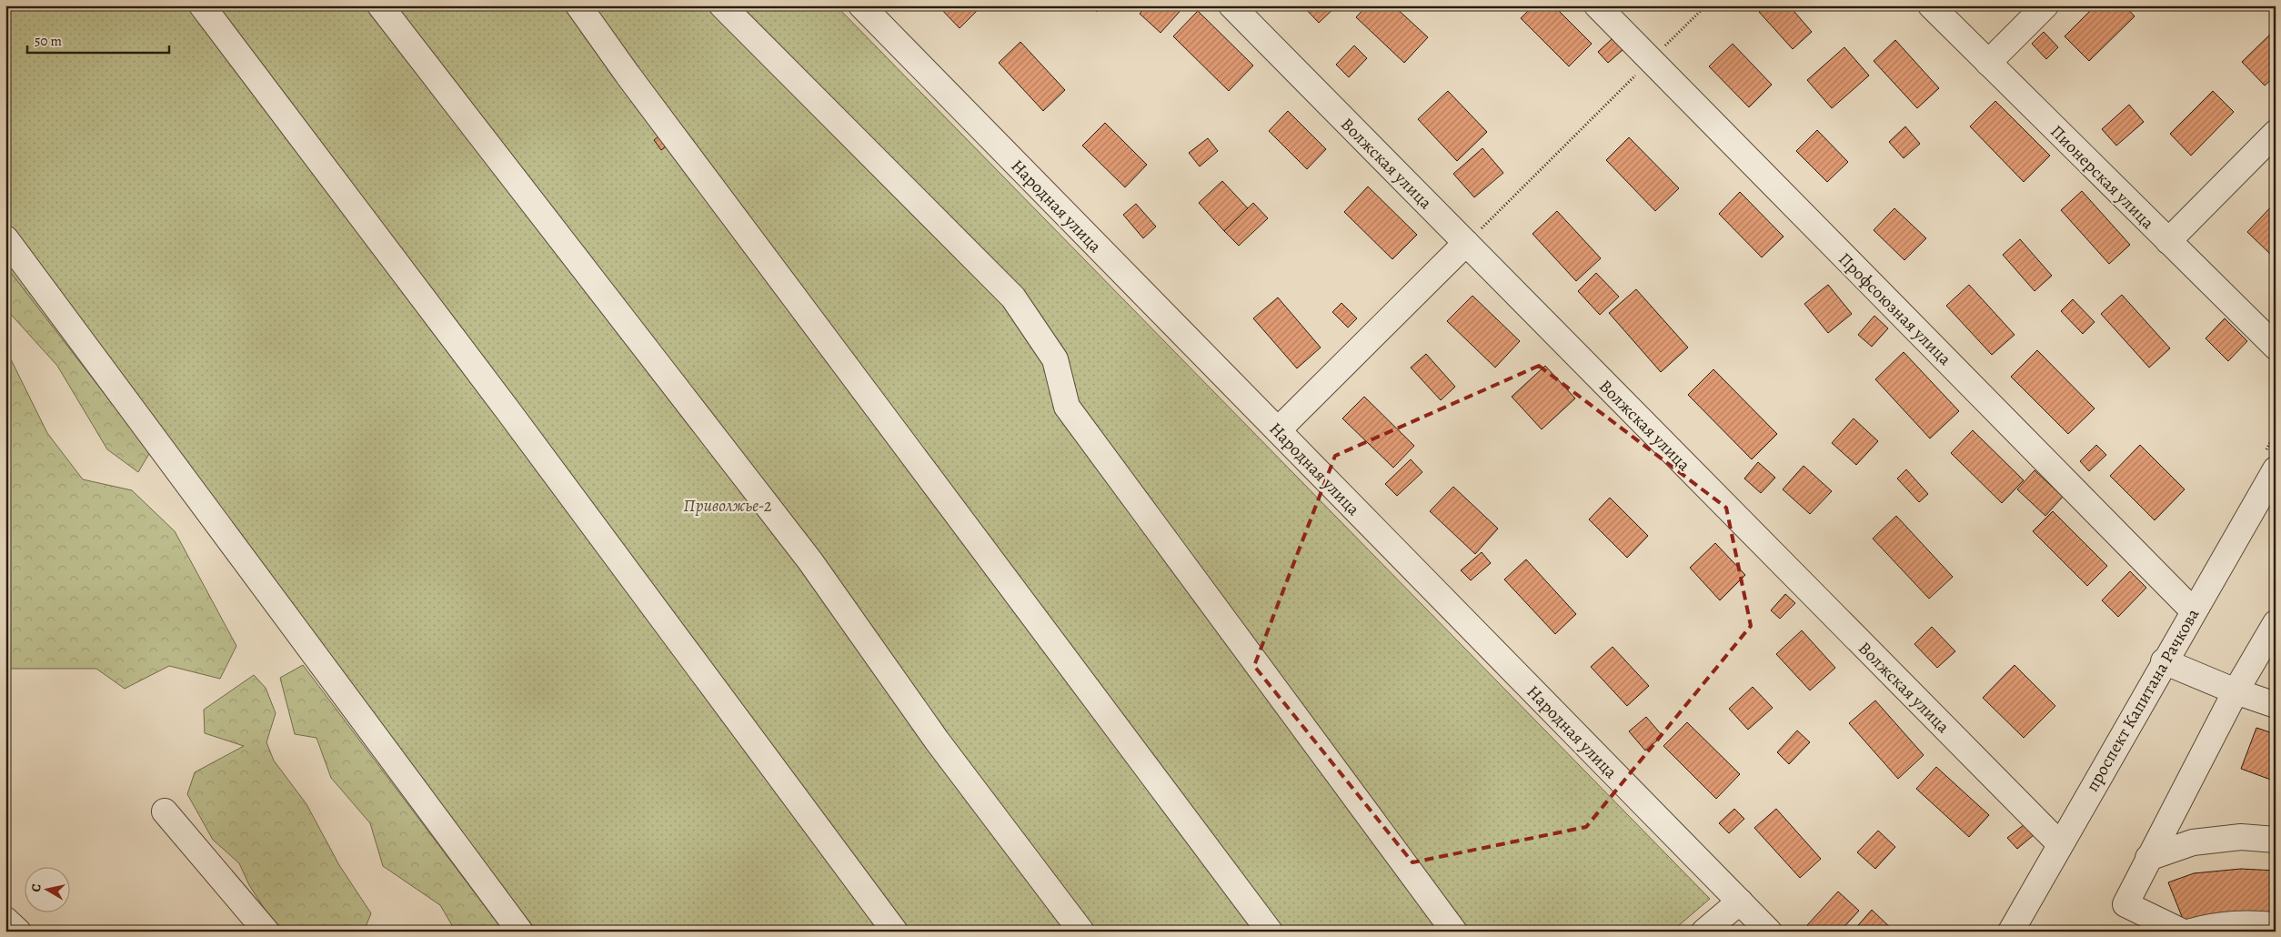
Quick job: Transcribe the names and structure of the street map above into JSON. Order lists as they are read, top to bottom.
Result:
{
  "streets": {
    "street": [
      "Волжская улица",
      "Пионерская улица",
      "Народная улица",
      "Профсоюзная улица",
      "проспект Капитана Рачкова"
    ]
  },
  "crossings": [
    ["Волжская улица", "проспект Капитана Рачкова"],
    ["Профсоюзная улица", "проспект Капитана Рачкова"]
  ],
  "parks": ["Приволжье-2"],
  "scale_bar": "50 m",
  "north": "left"
}
